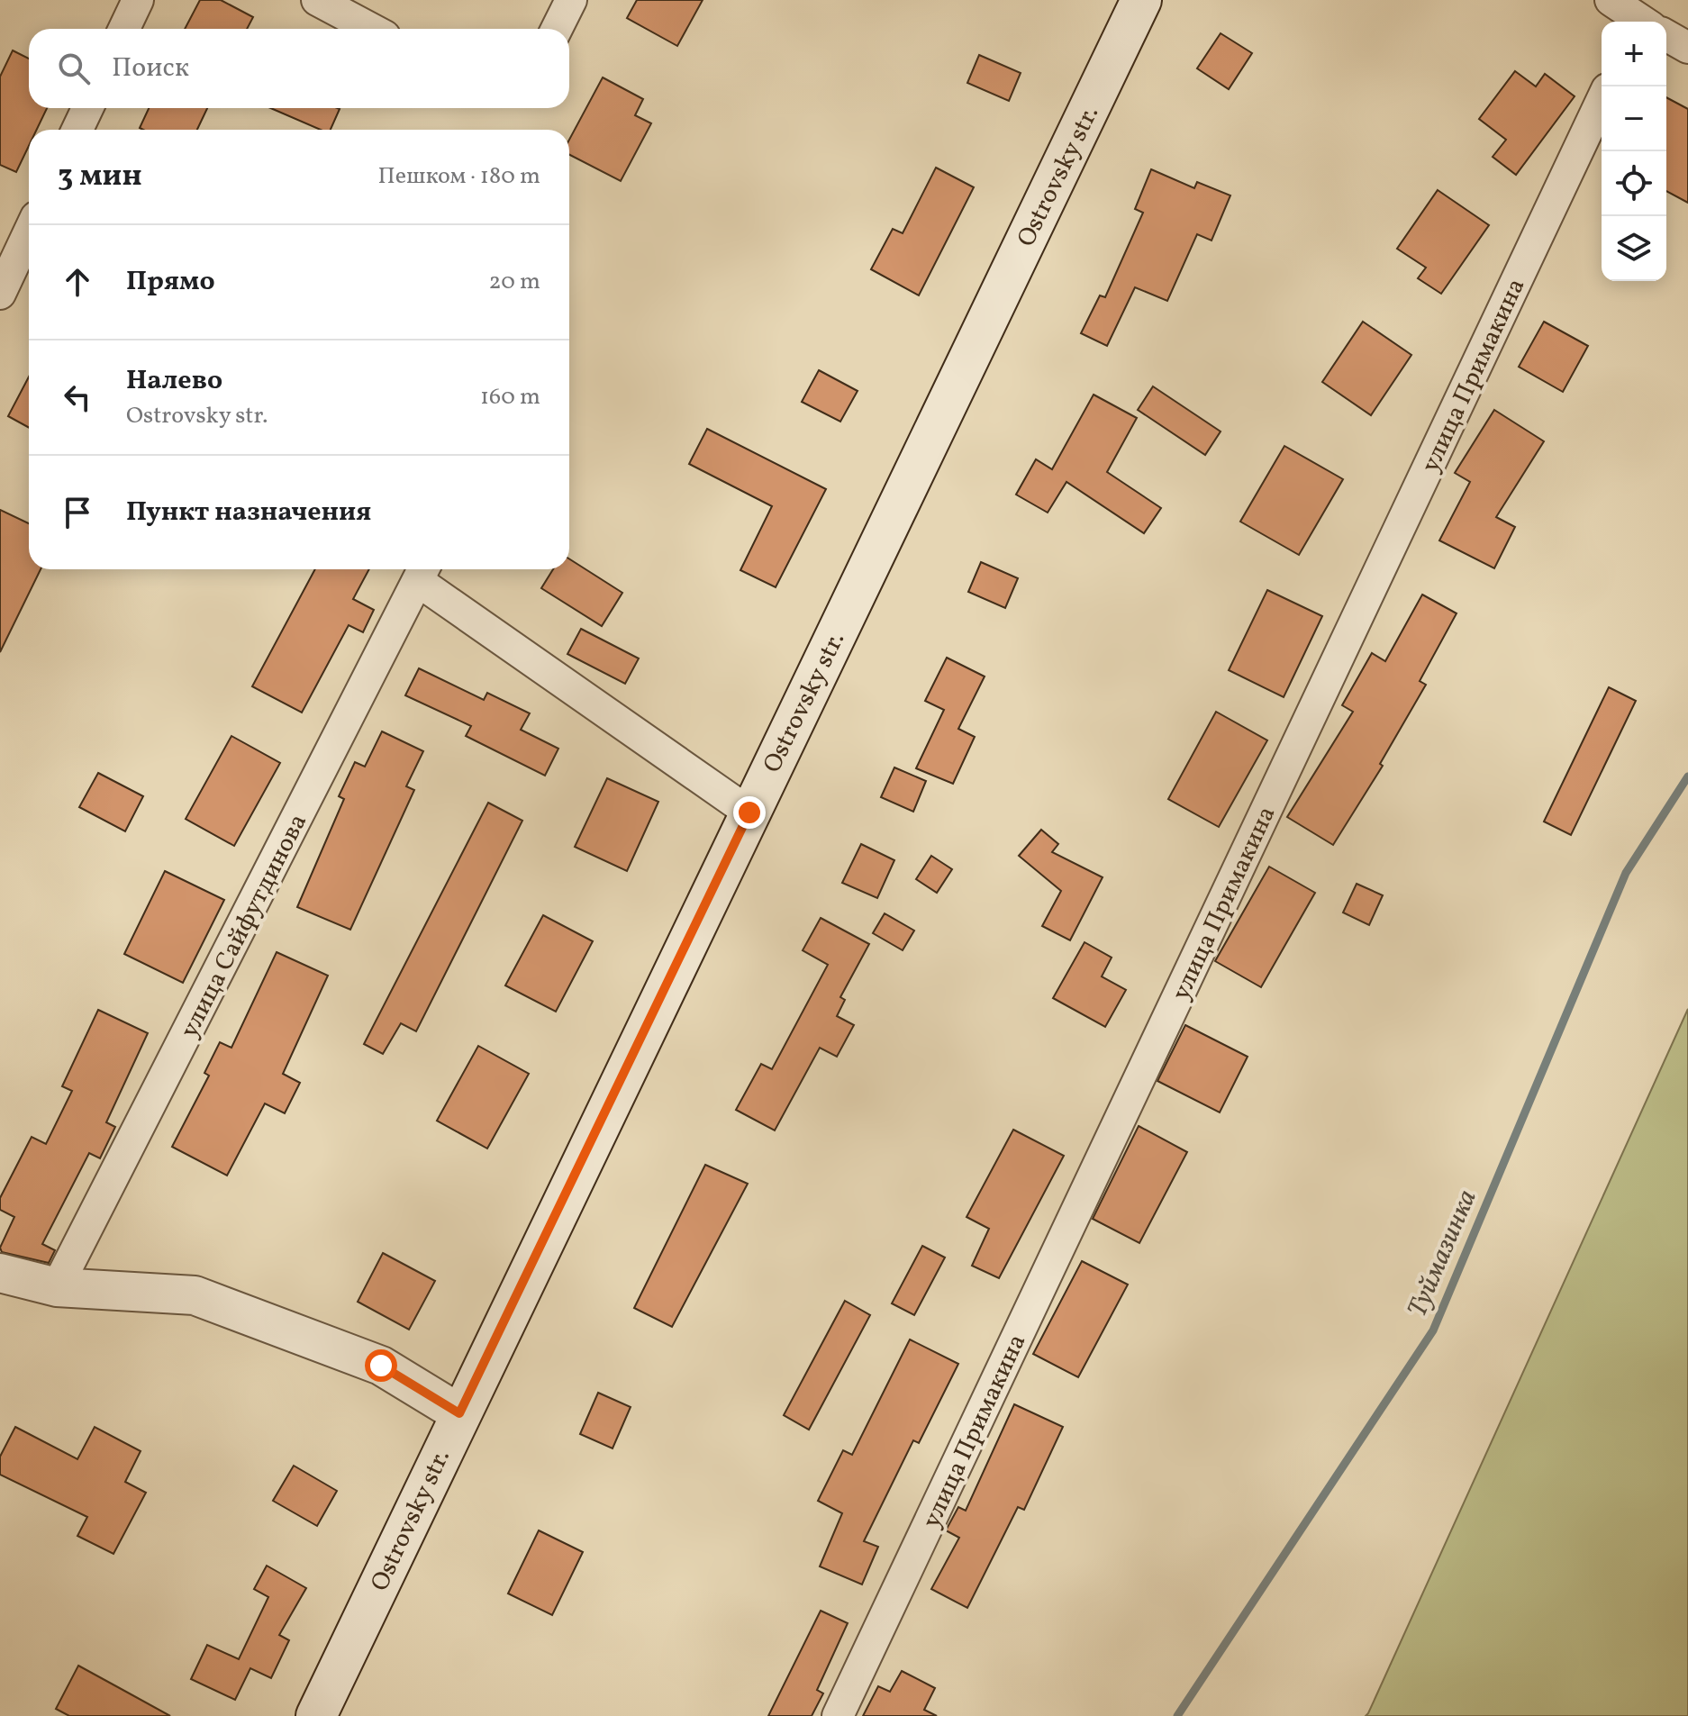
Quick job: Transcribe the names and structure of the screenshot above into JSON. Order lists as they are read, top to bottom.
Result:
{
  "streets": {
    "main road": ["Ostrovsky str."],
    "street": ["улица Примакина", "улица Сайфутдинова"]
  },
  "water": ["Туймазинка"],
  "page": {
    "map_buttons": ["+", "−"],
    "search": "Поиск",
    "heading": ["3 мин", "Пешком · 180 m"],
    "list": [
      ["Прямо", "20 m"],
      ["Налево", "Ostrovsky str.", "160 m"],
      "Пункт назначения"
    ]
  }
}
